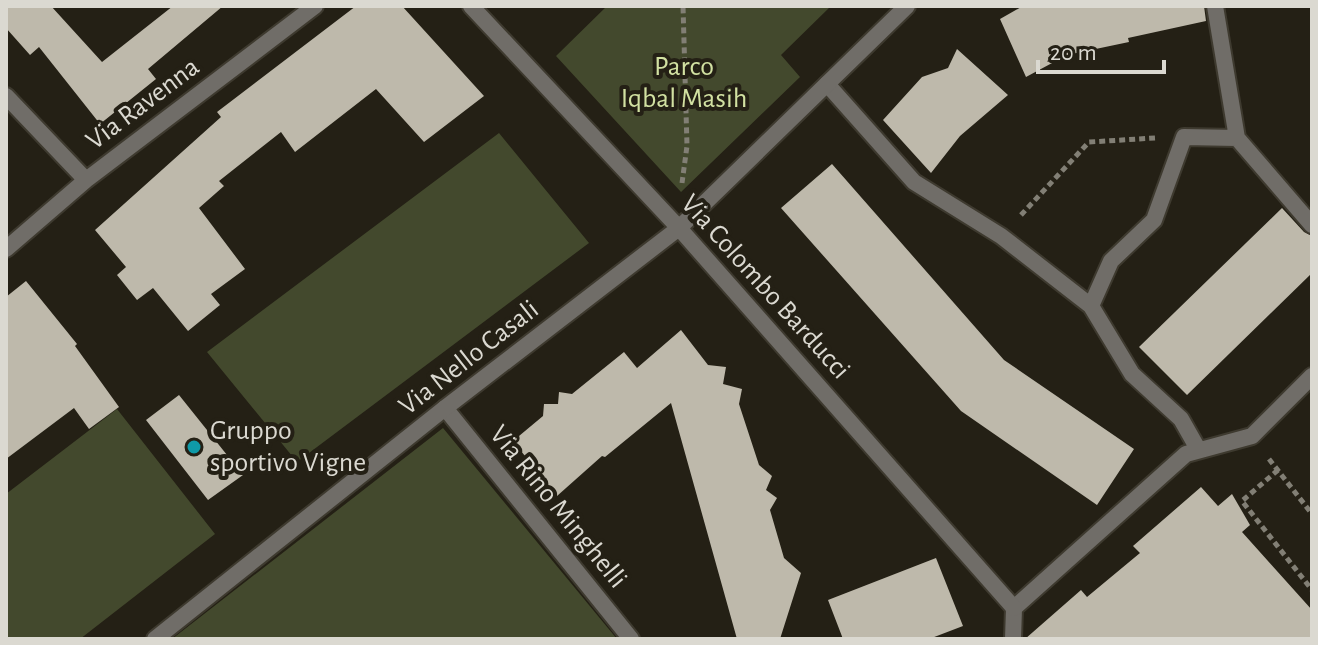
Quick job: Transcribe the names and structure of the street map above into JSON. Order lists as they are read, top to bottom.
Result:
{
  "streets": {
    "street": [
      "Via Ravenna",
      "Via Colombo Barducci",
      "Via Nello Casali",
      "Via Rino Minghelli"
    ]
  },
  "crossings": [
    ["Via Colombo Barducci", "Via Nello Casali"],
    ["Via Nello Casali", "Via Rino Minghelli"]
  ],
  "parks": ["Parco Iqbal Masih"],
  "places": ["Gruppo sportivo Vigne"],
  "scale_bar": "20 m"
}
